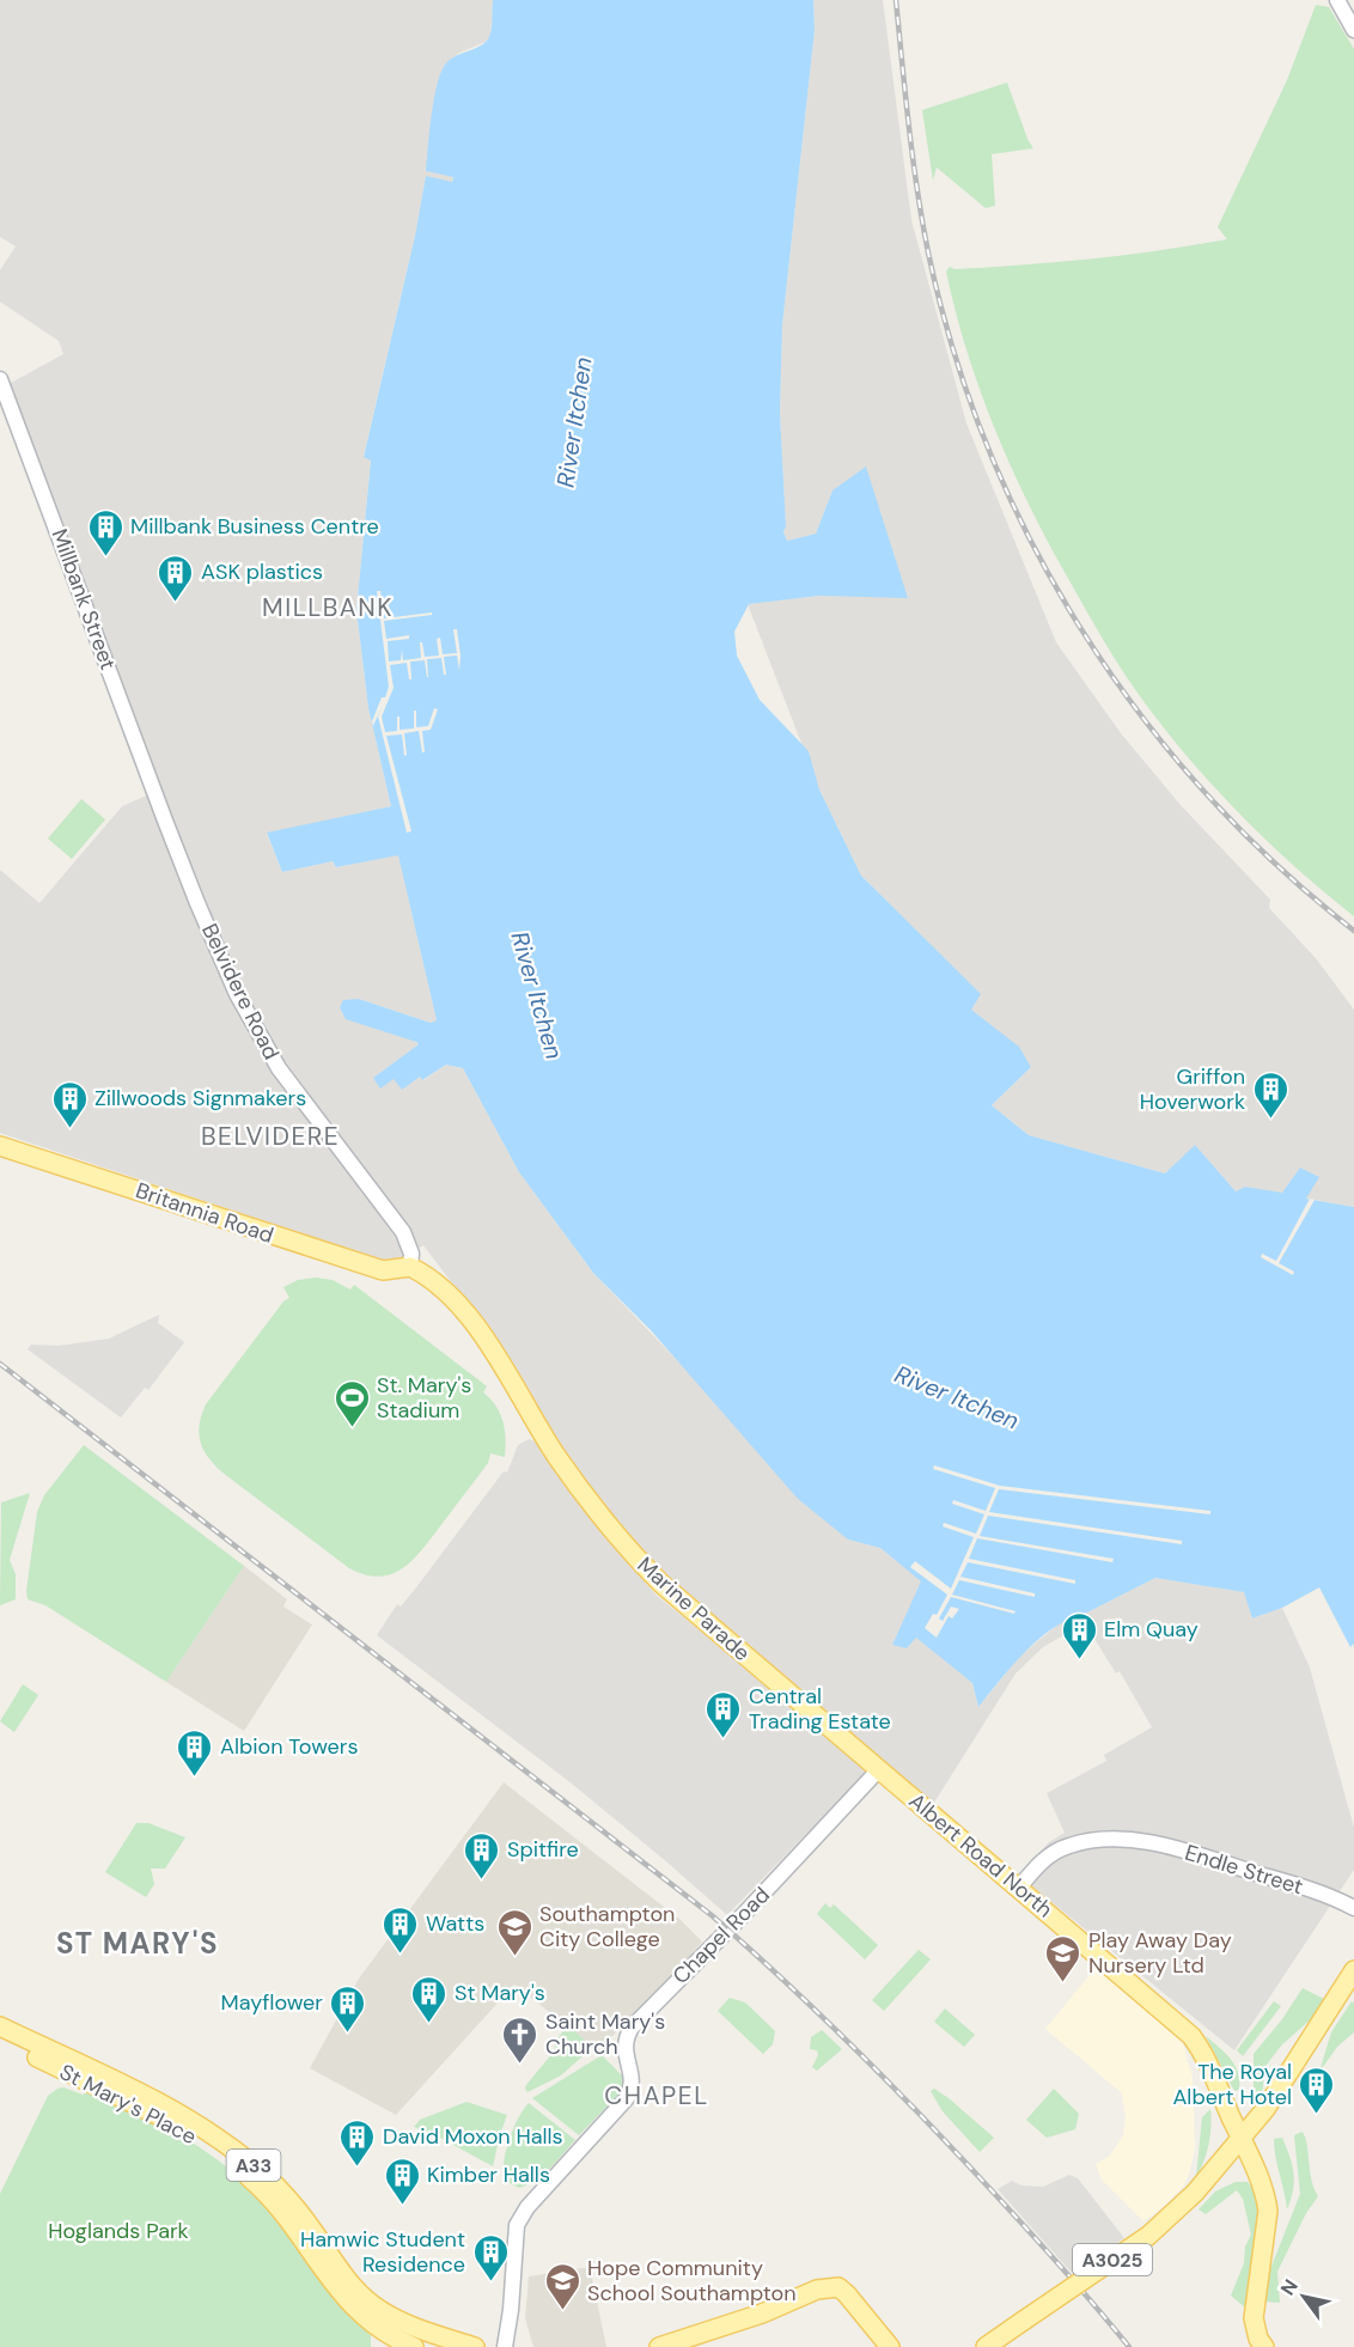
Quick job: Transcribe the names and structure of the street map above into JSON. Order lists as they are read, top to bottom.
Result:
{
  "streets": {
    "main road": [
      "Britannia Road",
      "Marine Parade",
      "Albert Road North",
      "St Mary's Place",
      "A33",
      "A3025"
    ],
    "street": [
      "Millbank Street",
      "Belvidere Road",
      "Endle Street",
      "Chapel Road"
    ]
  },
  "crossings": [
    ["Millbank Street", "Belvidere Road"],
    ["Belvidere Road", "Britannia Road"],
    ["Belvidere Road", "Marine Parade"],
    ["Britannia Road", "Marine Parade"],
    ["Marine Parade", "Albert Road North"],
    ["Marine Parade", "Chapel Road"],
    ["Albert Road North", "Endle Street"],
    ["Albert Road North", "Chapel Road"],
    ["Albert Road North", "A3025"],
    ["St Mary's Place", "A33"]
  ],
  "districts": [
    "MILLBANK",
    "BELVIDERE",
    "ST MARY'S",
    "CHAPEL"
  ],
  "water": ["River Itchen"],
  "parks": ["Hoglands Park"],
  "places": {
    "building": [
      "Millbank Business Centre",
      "ASK plastics",
      "Griffon Hoverwork",
      "Zillwoods Signmakers",
      "Elm Quay",
      "Central Trading Estate",
      "Albion Towers",
      "Spitfire",
      "Watts",
      "St Mary's",
      "Mayflower",
      "The Royal Albert Hotel",
      "David Moxon Halls",
      "Kimber Halls",
      "Hamwic Student Residence"
    ],
    "sports": ["St. Mary's Stadium"],
    "school or university": ["Southampton City College", "Play Away Day Nursery Ltd", "Hope Community School Southampton"],
    "church": ["Saint Mary's Church"]
  },
  "north": "top left"
}
